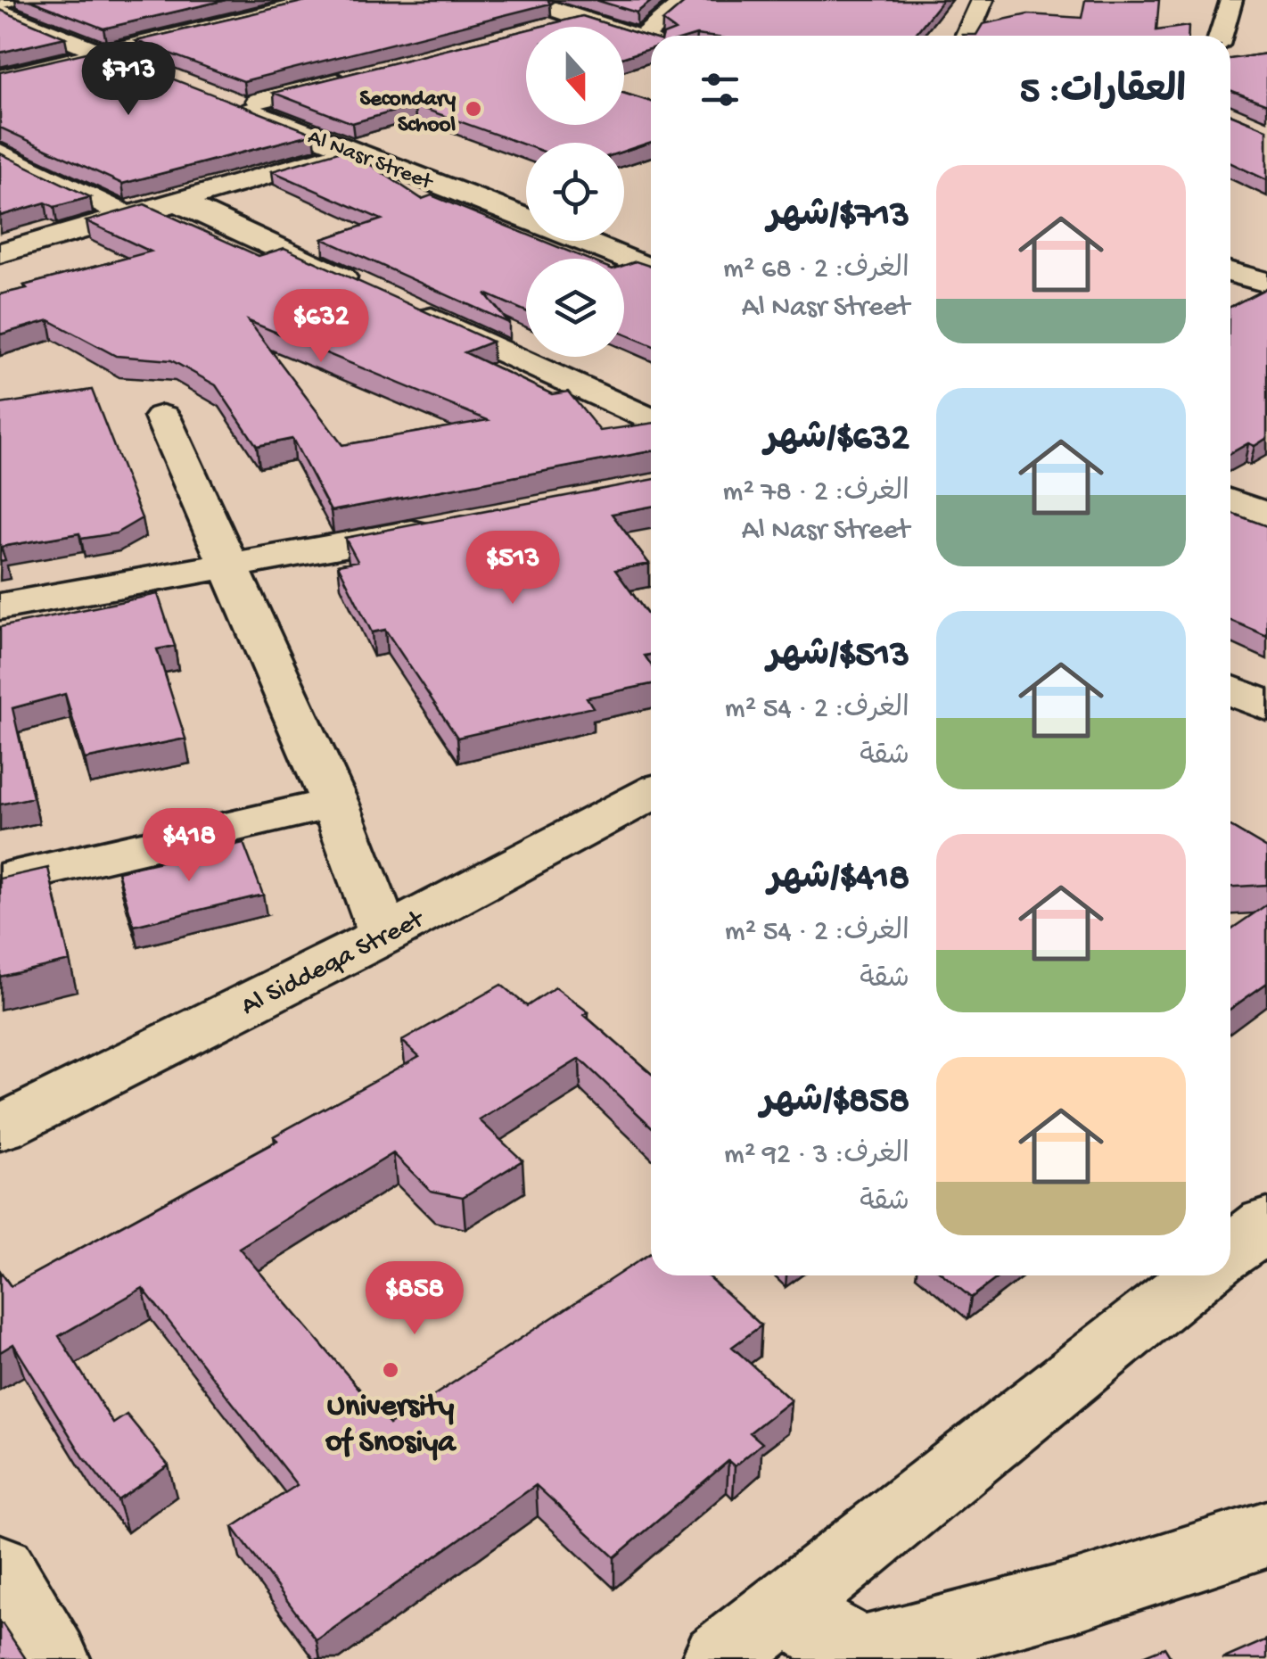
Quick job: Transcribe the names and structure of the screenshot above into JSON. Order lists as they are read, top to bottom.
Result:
{
  "streets": {
    "street": ["Al Nasr Street", "Al Siddeqa Street"]
  },
  "places": ["Secondary School", "University of Snosiya"],
  "north": "bottom",
  "page": {
    "heading": "العقارات: 5",
    "price": [
      "$713",
      "$632",
      "$513",
      "$418",
      "$858"
    ],
    "list": [
      {
        "name": "$713/شهر",
        "note": "الغرف: 2 · 68 m² · Al Nasr Street"
      },
      {
        "name": "$632/شهر",
        "note": "الغرف: 2 · 78 m² · Al Nasr Street"
      },
      {
        "name": "$513/شهر",
        "note": "الغرف: 2 · 54 m² · شقة"
      },
      {
        "name": "$418/شهر",
        "note": "الغرف: 2 · 54 m² · شقة"
      },
      {
        "name": "$858/شهر",
        "note": "الغرف: 3 · 92 m² · شقة"
      }
    ]
  }
}
